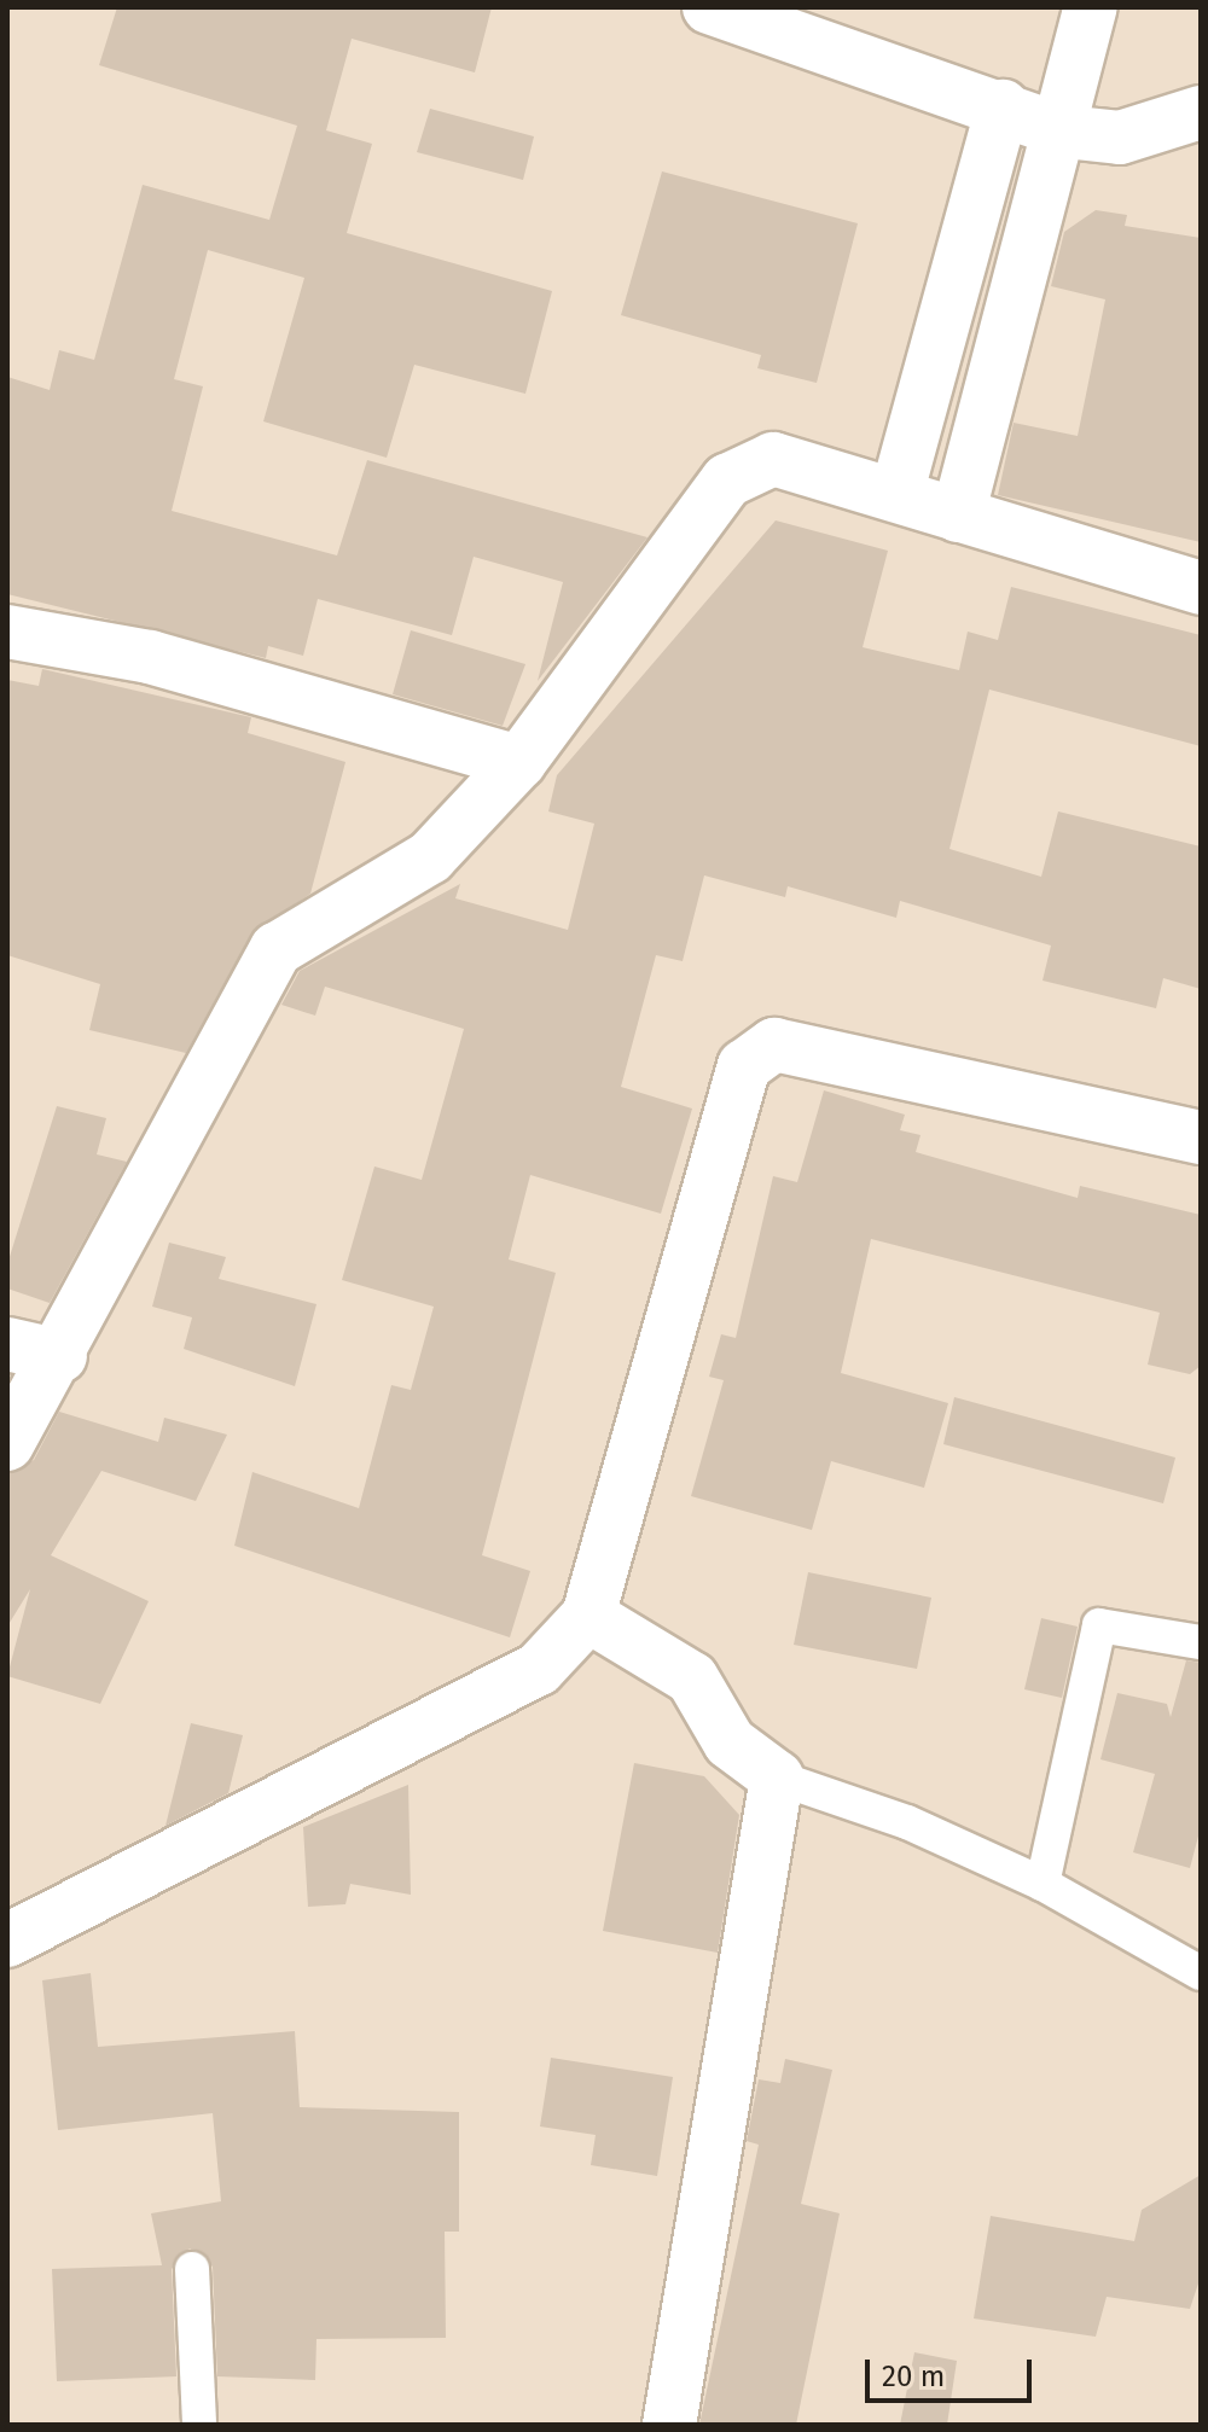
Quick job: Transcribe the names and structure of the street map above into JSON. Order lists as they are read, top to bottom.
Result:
{
  "scale_bar": "20 m"
}
